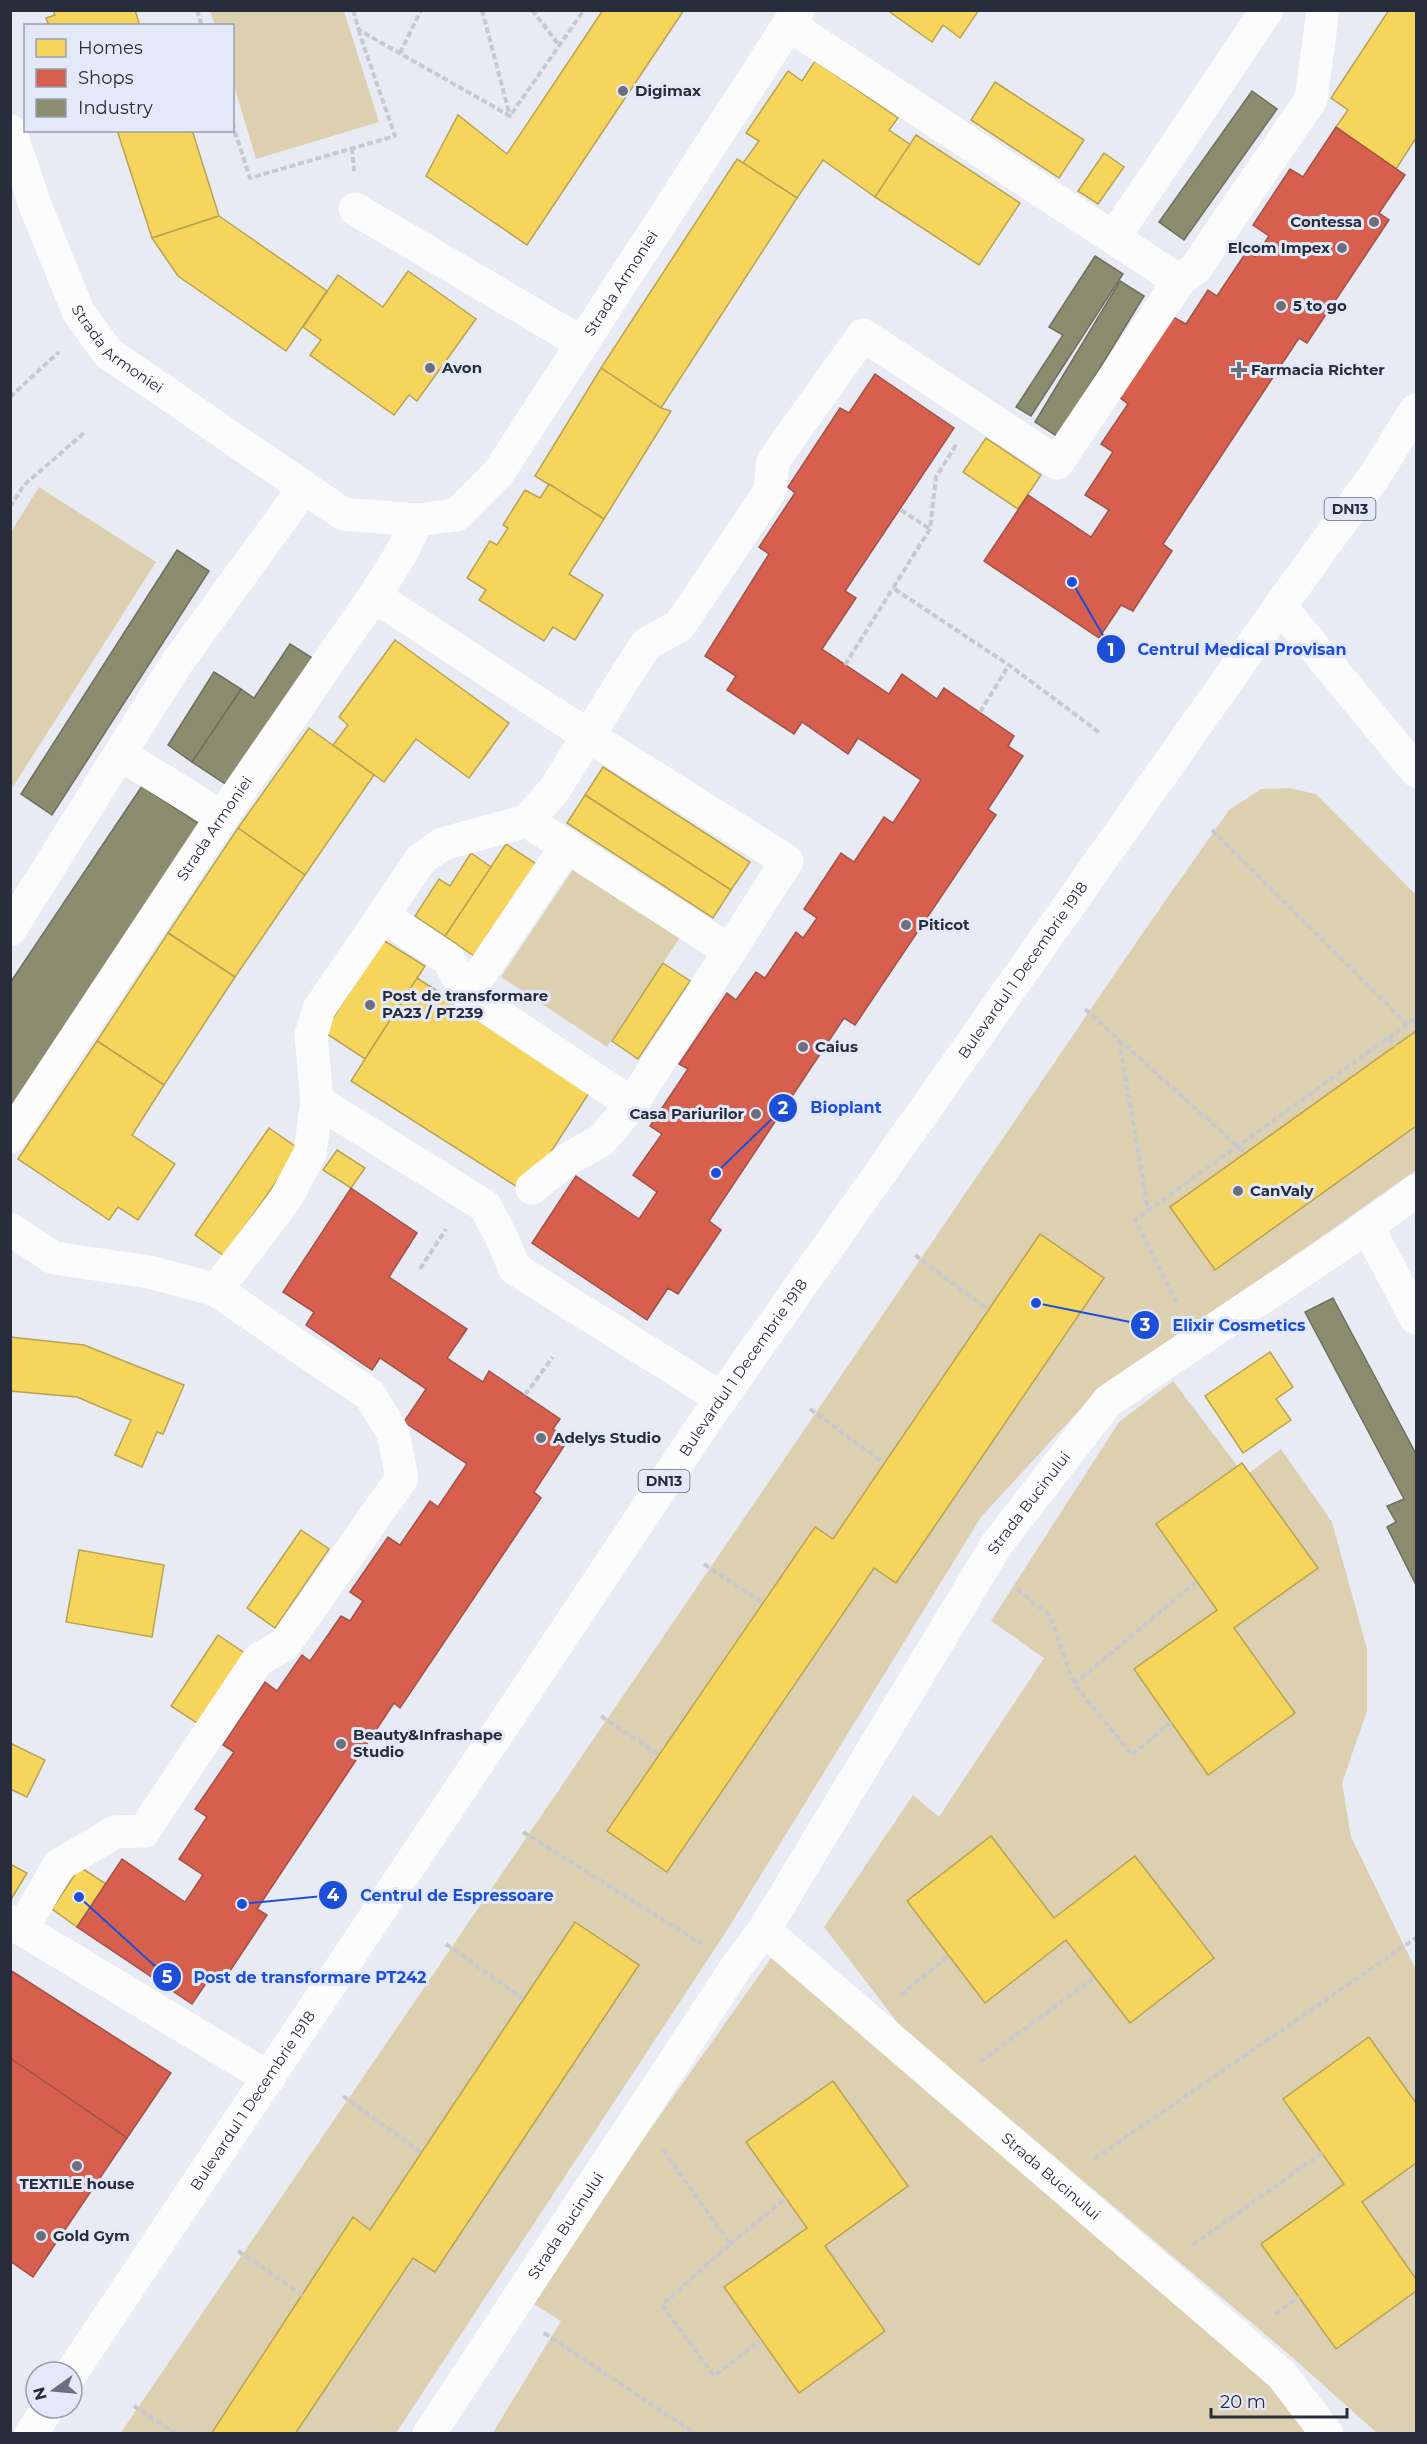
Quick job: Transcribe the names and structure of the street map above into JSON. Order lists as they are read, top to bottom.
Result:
{
  "streets": {
    "street": [
      "Strada Armoniei",
      "DN13",
      "Bulevardul 1 Decembrie 1918",
      "Strada Bucinului"
    ]
  },
  "places": {
    "other": [
      "Digimax",
      "Contessa",
      "Elcom Impex",
      "5 to go",
      "Avon",
      "Centrul Medical Provisan",
      "Piticot",
      "Post de transformare PA23 / PT239",
      "Caius",
      "Casa Pariurilor",
      "Bioplant",
      "CanValy",
      "Elixir Cosmetics",
      "Adelys Studio",
      "Beauty&Infrashape Studio",
      "Post de transformare PT242",
      "Centrul de Espressoare",
      "TEXTILE house",
      "Gold Gym"
    ],
    "health": ["Farmacia Richter"]
  },
  "legend": ["Homes", "Shops", "Industry"],
  "scale_bar": "20 m",
  "north": "left"
}
